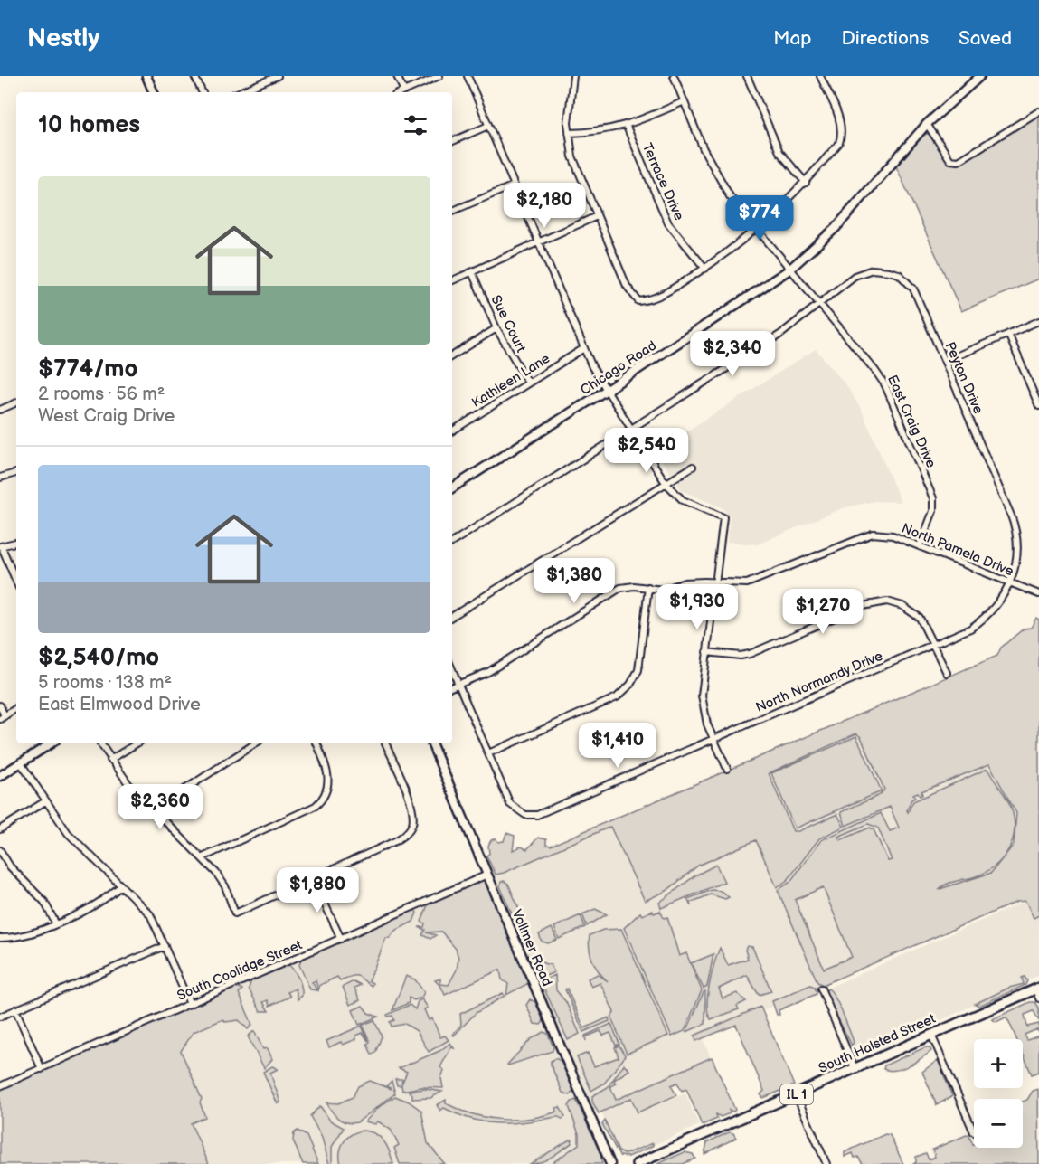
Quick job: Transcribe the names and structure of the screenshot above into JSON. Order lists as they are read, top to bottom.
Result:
{
  "streets": {
    "main road": ["South Halsted Street", "IL 1"],
    "street": [
      "Terrace Drive",
      "Sue Court",
      "Chicago Road",
      "Peyton Drive",
      "Kathleen Lane",
      "East Craig Drive",
      "North Pamela Drive",
      "North Normandy Drive",
      "Vollmer Road",
      "South Coolidge Street"
    ]
  },
  "crossings": [
    ["Sue Court", "Kathleen Lane"],
    ["Chicago Road", "East Craig Drive"],
    ["Peyton Drive", "East Craig Drive"],
    ["Peyton Drive", "North Pamela Drive"],
    ["Peyton Drive", "North Normandy Drive"],
    ["East Craig Drive", "North Pamela Drive"],
    ["North Pamela Drive", "North Normandy Drive"],
    ["Vollmer Road", "South Coolidge Street"]
  ],
  "page": {
    "header": "Nestly",
    "nav": ["Map", "Directions", "Saved"],
    "heading": "10 homes",
    "list": [
      {
        "name": "$774/mo",
        "note": "2 rooms · 56 m² · West Craig Drive"
      },
      {
        "name": "$2,540/mo",
        "note": "5 rooms · 138 m² · East Elmwood Drive"
      }
    ],
    "price": [
      "$2,180",
      "$774",
      "$2,340",
      "$2,540",
      "$1,380",
      "$1,930",
      "$1,270",
      "$1,410",
      "$2,360",
      "$1,880"
    ],
    "map_buttons": ["+", "−"]
  }
}
